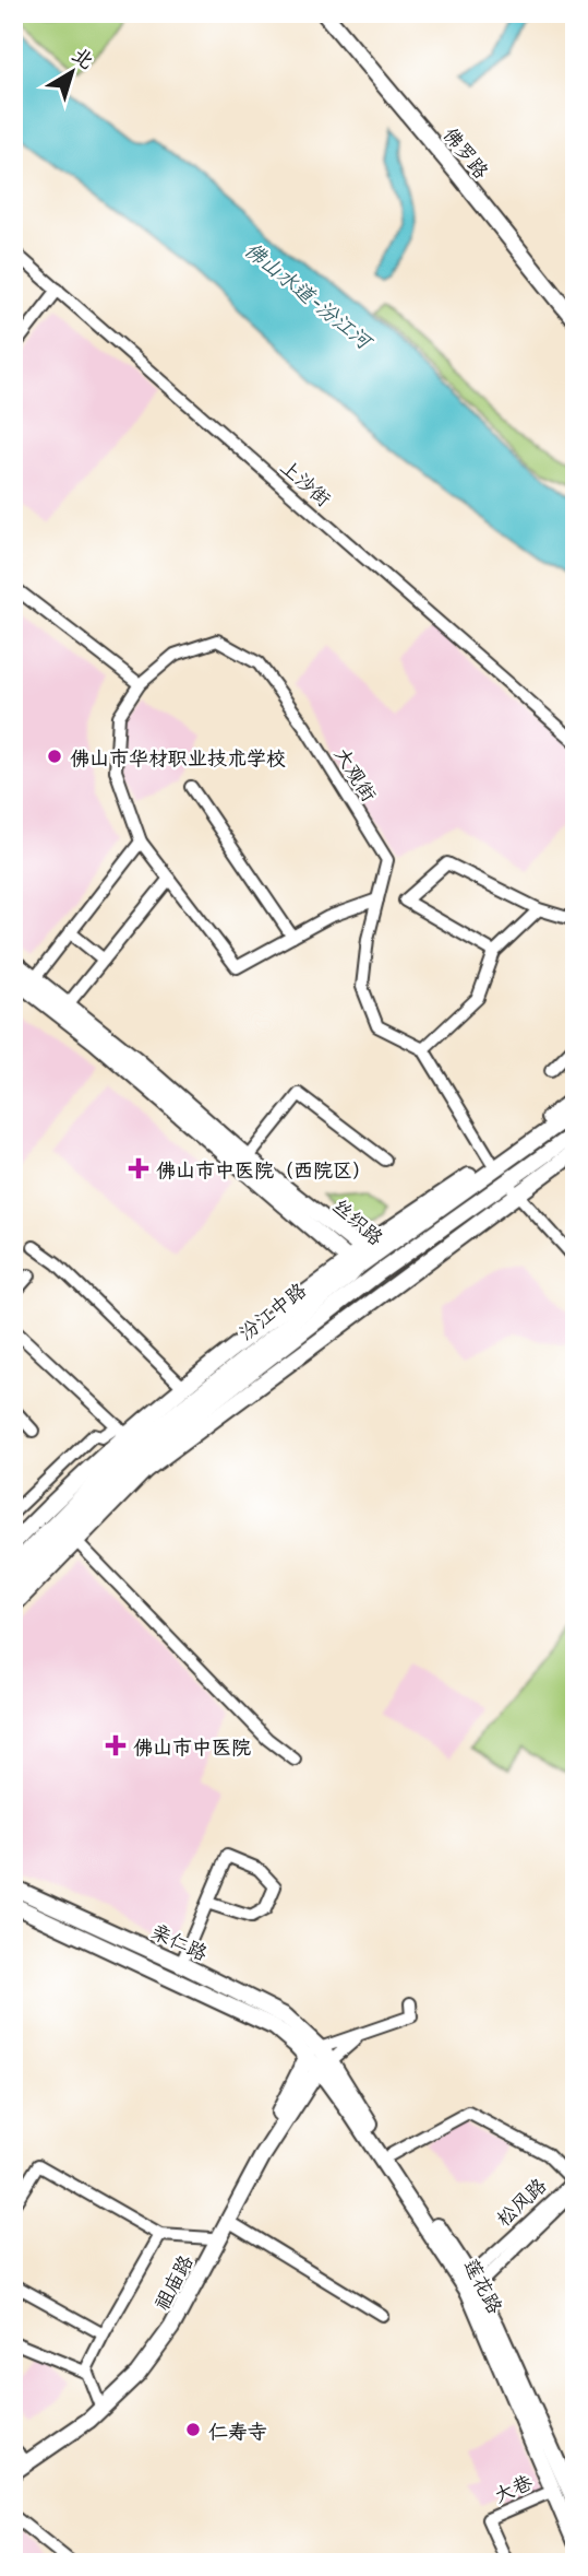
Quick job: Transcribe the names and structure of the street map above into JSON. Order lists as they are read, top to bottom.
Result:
{
  "streets": {
    "main road": [
      "佛罗路",
      "丝织路",
      "汾江中路",
      "亲仁路",
      "祖庙路",
      "莲花路"
    ],
    "street": [
      "上沙街",
      "大观街",
      "松风路",
      "大巷"
    ]
  },
  "crossings": [
    ["丝织路", "汾江中路"],
    ["亲仁路", "祖庙路"],
    ["松风路", "莲花路"],
    ["祖庙路", "莲花路"],
    ["莲花路", "大巷"]
  ],
  "water": ["佛山水道-汾江河"],
  "places": {
    "other": ["佛山市华材职业技术学校", "仁寿寺"],
    "health": ["佛山市中医院（西院区）", "佛山市中医院"]
  },
  "north": "top right"
}
